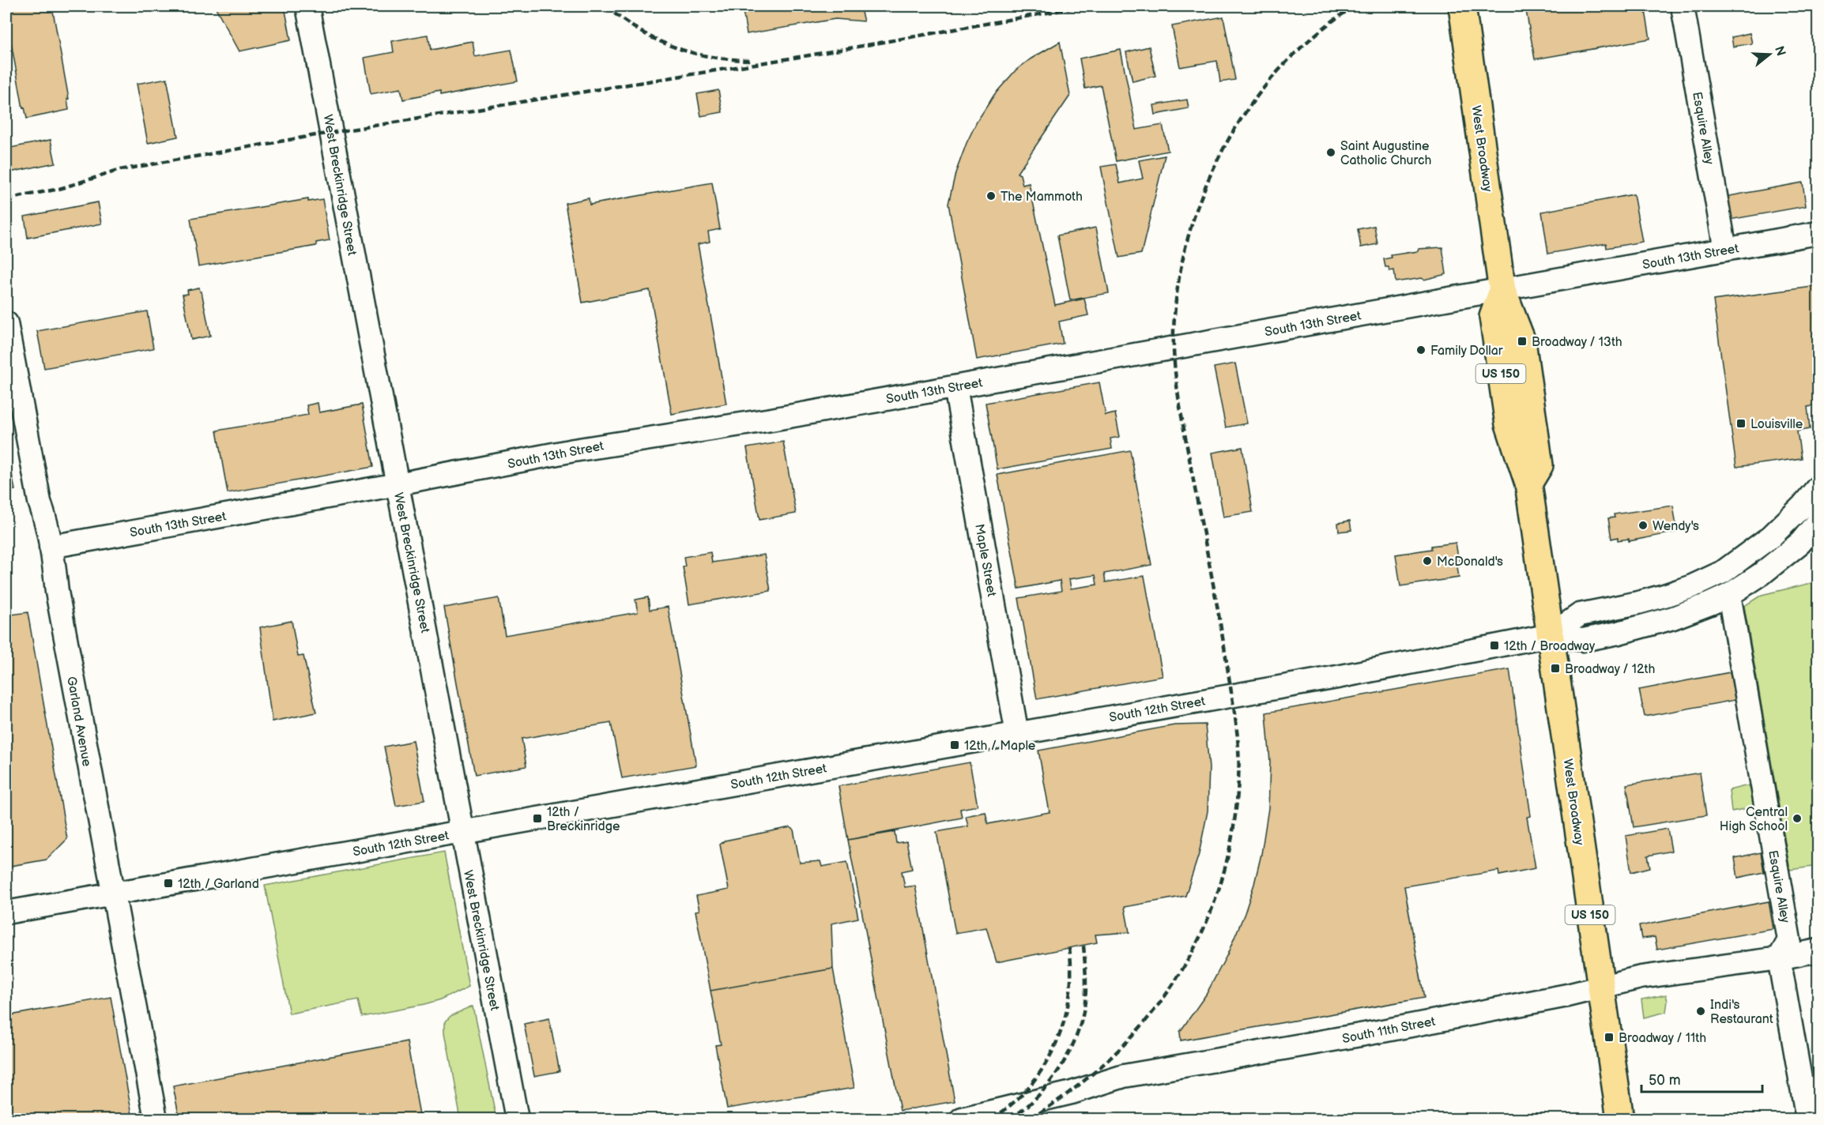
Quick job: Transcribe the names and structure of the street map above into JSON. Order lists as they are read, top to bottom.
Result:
{
  "streets": {
    "main road": ["West Broadway", "US 150"],
    "street": [
      "Esquire Alley",
      "West Breckinridge Street",
      "South 13th Street",
      "Maple Street",
      "South 12th Street",
      "Garland Avenue",
      "South 11th Street"
    ]
  },
  "crossings": [
    ["Esquire Alley", "South 13th Street"],
    ["Esquire Alley", "South 11th Street"],
    ["West Broadway", "South 13th Street"],
    ["West Broadway", "South 12th Street"],
    ["West Broadway", "South 11th Street"],
    ["West Breckinridge Street", "South 13th Street"],
    ["West Breckinridge Street", "South 12th Street"],
    ["South 13th Street", "Maple Street"],
    ["South 13th Street", "Garland Avenue"],
    ["Maple Street", "South 12th Street"],
    ["South 12th Street", "Garland Avenue"]
  ],
  "places": {
    "other": [
      "Saint Augustine Catholic Church",
      "The Mammoth",
      "Family Dollar",
      "Wendy's",
      "McDonald's",
      "Central High School",
      "Indi's Restaurant"
    ],
    "transit": [
      "Broadway / 13th",
      "Louisville",
      "12th / Broadway",
      "Broadway / 12th",
      "12th / Maple",
      "12th / Breckinridge",
      "12th / Garland",
      "Broadway / 11th"
    ]
  },
  "scale_bar": "50 m",
  "north": "right"
}
